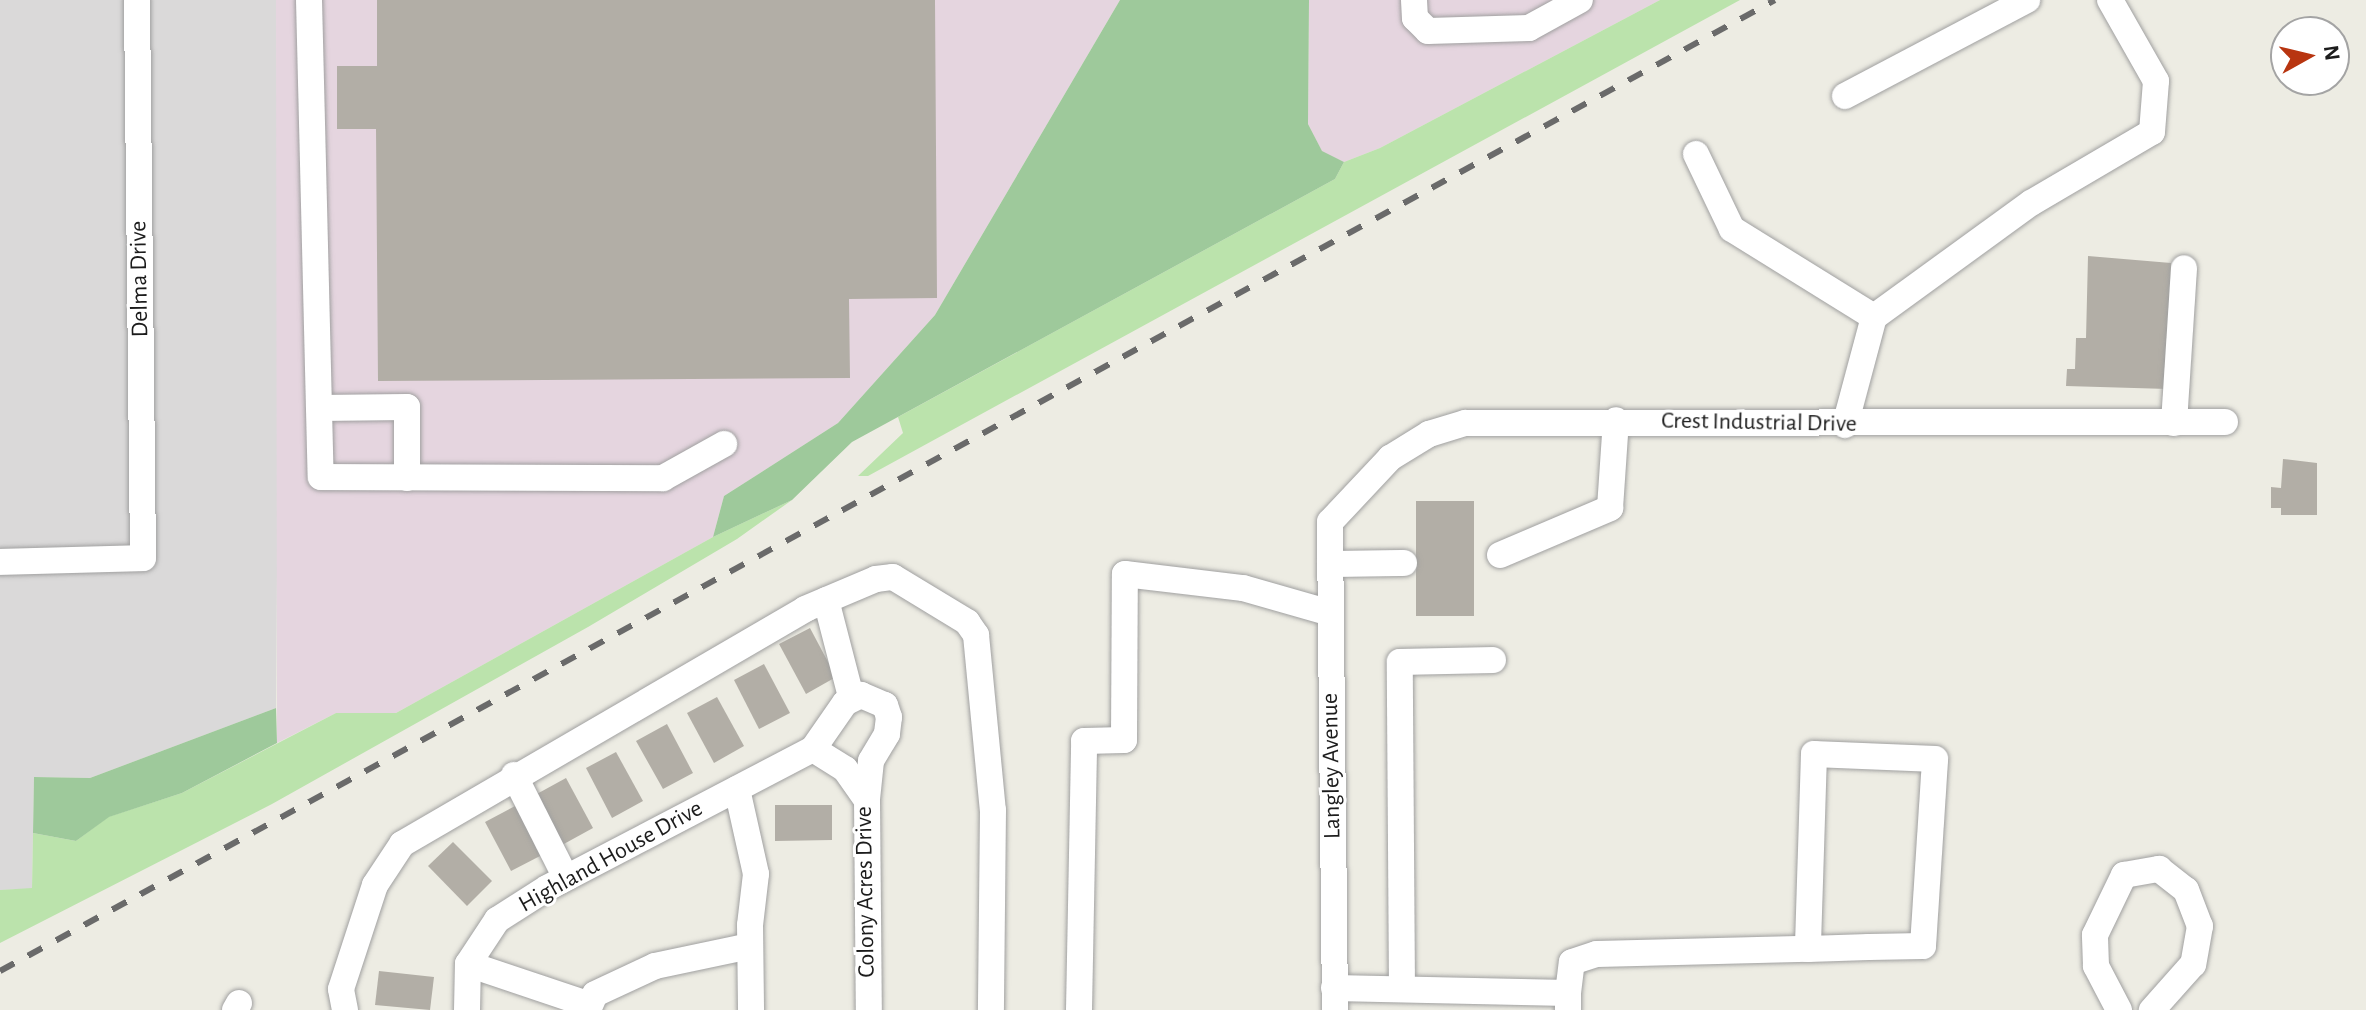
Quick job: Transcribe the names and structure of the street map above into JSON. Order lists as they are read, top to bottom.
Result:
{
  "streets": {
    "street": [
      "Delma Drive",
      "Crest Industrial Drive",
      "Langley Avenue",
      "Highland House Drive",
      "Colony Acres Drive"
    ]
  },
  "crossings": [
    ["Crest Industrial Drive", "Langley Avenue"],
    ["Highland House Drive", "Colony Acres Drive"]
  ],
  "north": "right"
}
